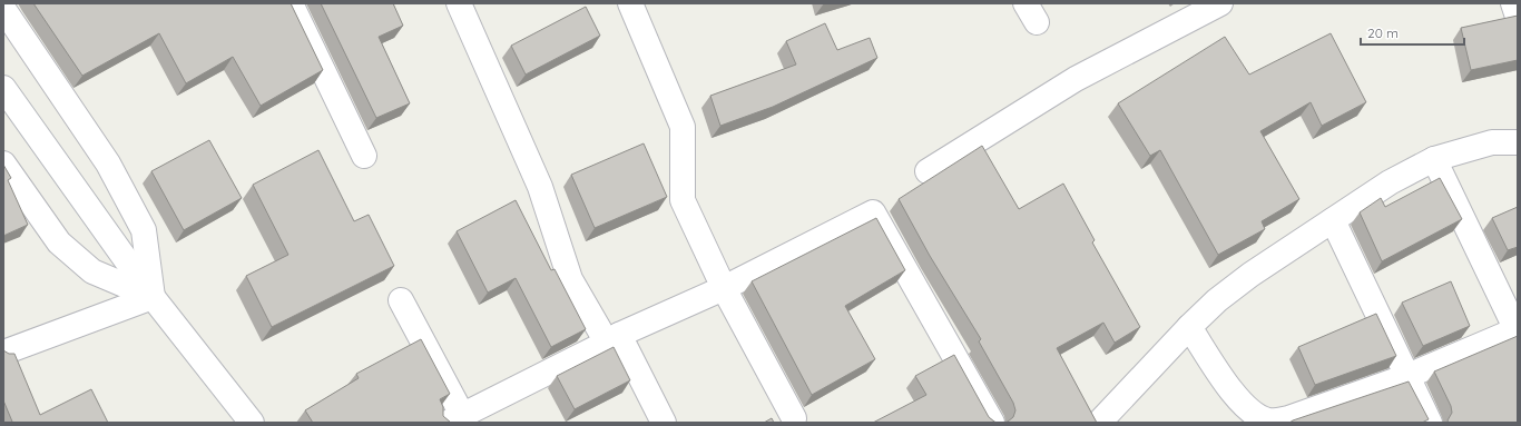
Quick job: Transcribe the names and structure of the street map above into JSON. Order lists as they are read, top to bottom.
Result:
{
  "scale_bar": "20 m"
}
